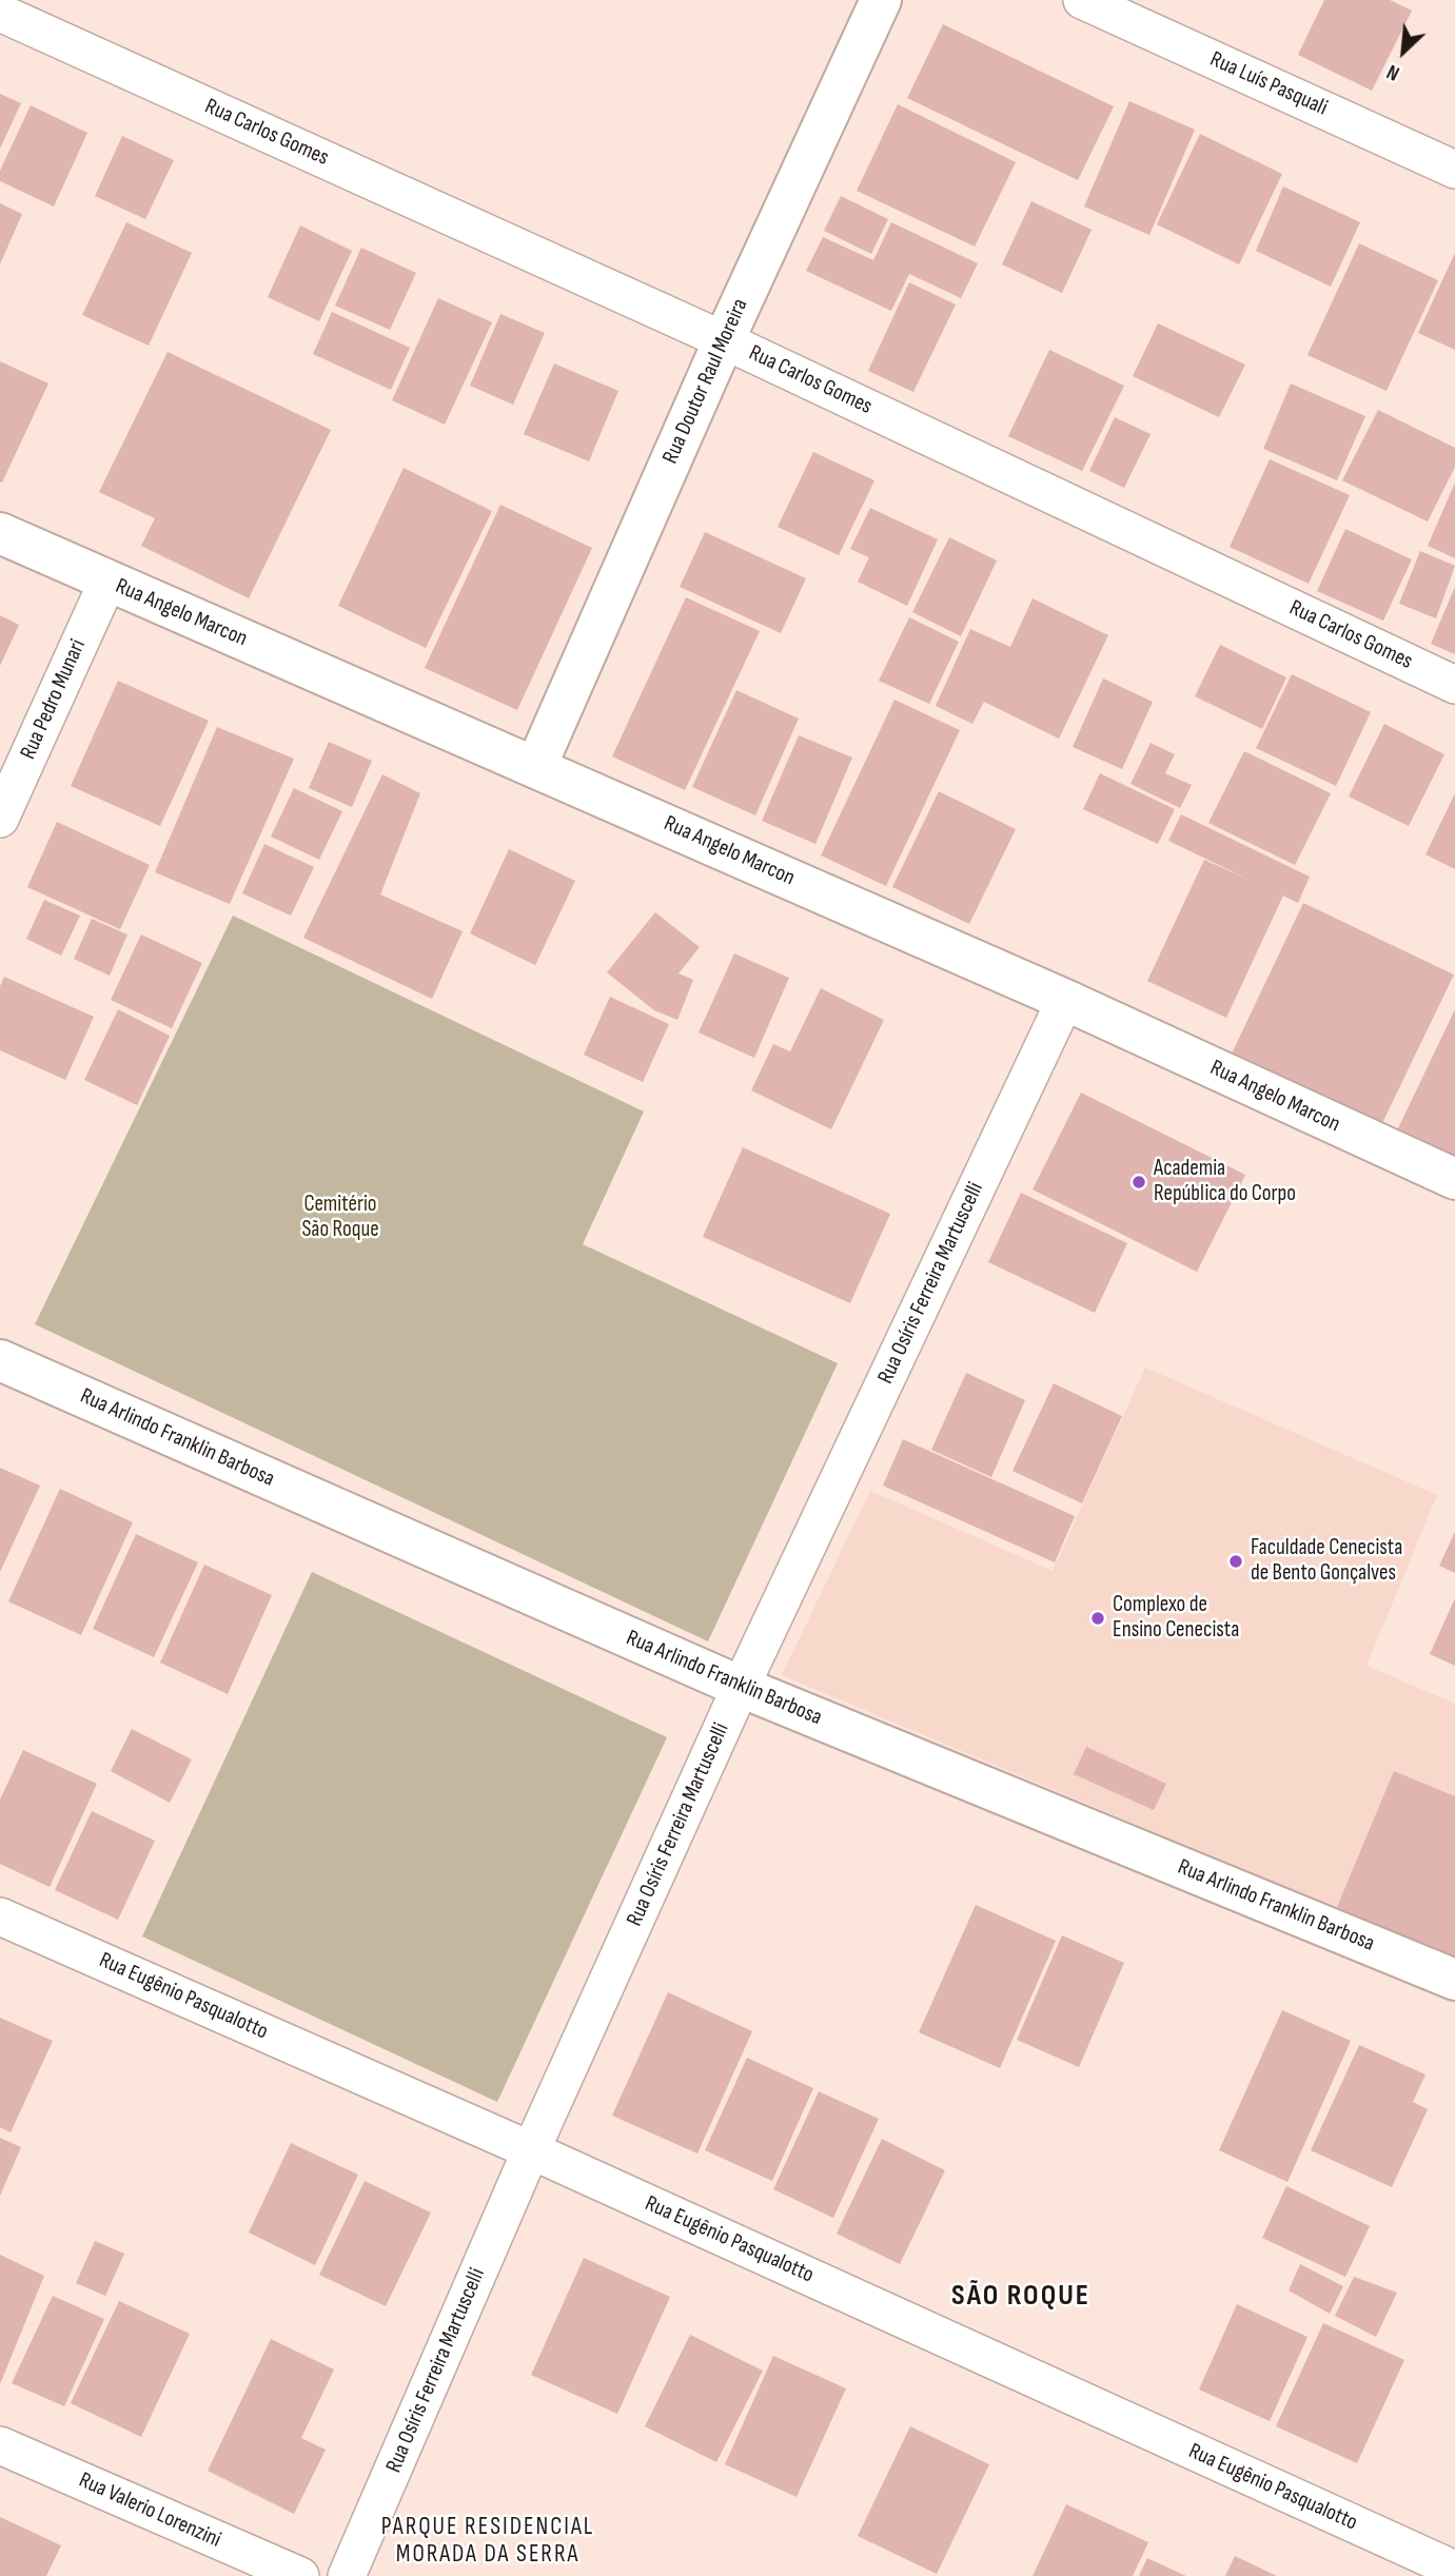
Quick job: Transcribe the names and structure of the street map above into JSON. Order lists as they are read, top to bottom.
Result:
{
  "streets": {
    "street": [
      "Rua Luís Pasquali",
      "Rua Carlos Gomes",
      "Rua Doutor Raul Moreira",
      "Rua Angelo Marcon",
      "Rua Pedro Munari",
      "Rua Osíris Ferreira Martuscelli",
      "Rua Arlindo Franklin Barbosa",
      "Rua Eugênio Pasqualotto",
      "Rua Valerio Lorenzini"
    ]
  },
  "crossings": [
    ["Rua Carlos Gomes", "Rua Doutor Raul Moreira"],
    ["Rua Doutor Raul Moreira", "Rua Angelo Marcon"],
    ["Rua Angelo Marcon", "Rua Pedro Munari"],
    ["Rua Angelo Marcon", "Rua Osíris Ferreira Martuscelli"],
    ["Rua Osíris Ferreira Martuscelli", "Rua Arlindo Franklin Barbosa"],
    ["Rua Osíris Ferreira Martuscelli", "Rua Eugênio Pasqualotto"]
  ],
  "districts": ["SÃO ROQUE", "PARQUE RESIDENCIAL MORADA DA SERRA"],
  "parks": ["Cemitério São Roque"],
  "places": ["Academia República do Corpo", "Faculdade Cenecista de Bento Gonçalves", "Complexo de Ensino Cenecista"],
  "north": "bottom left"
}
